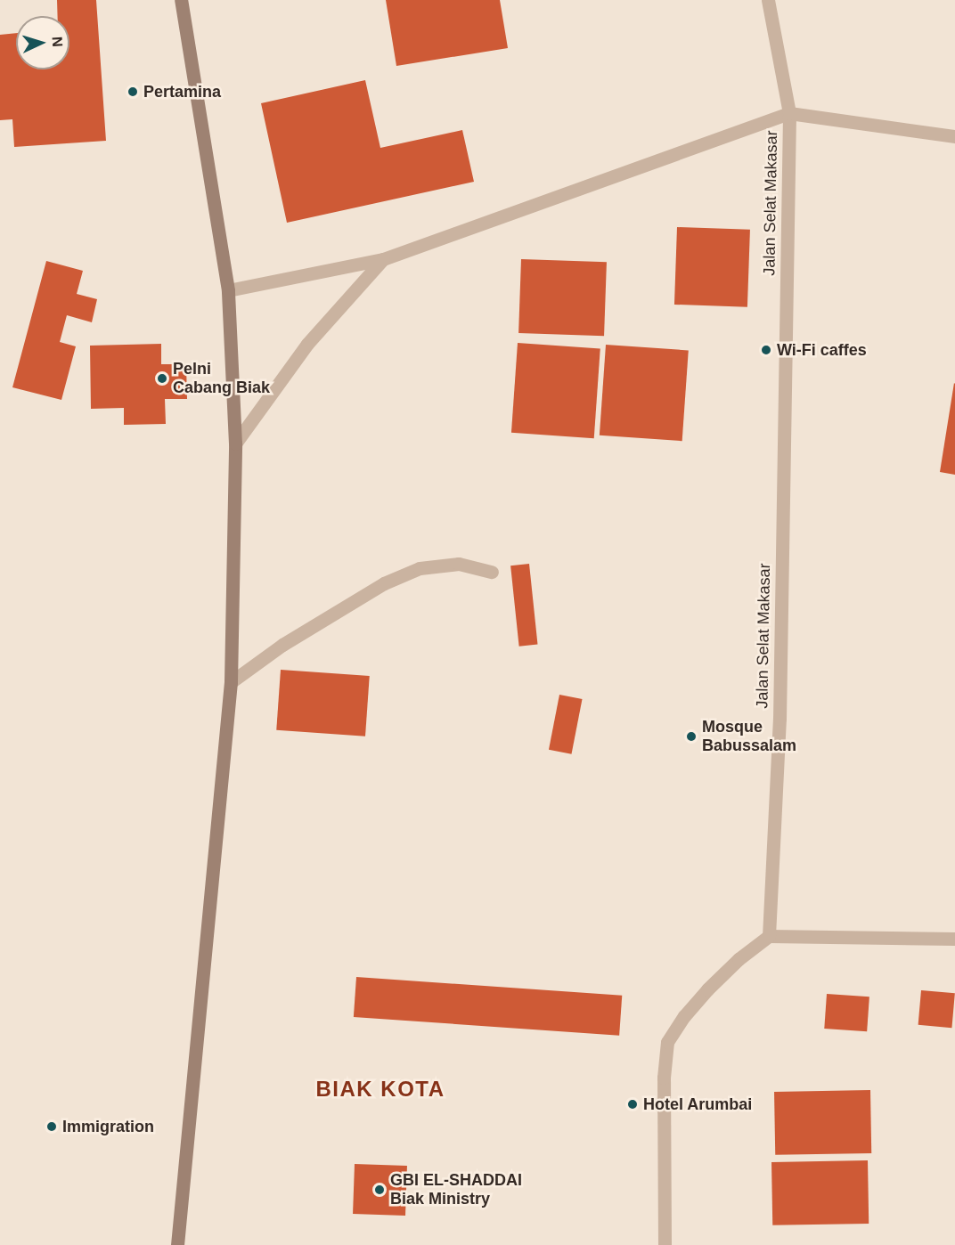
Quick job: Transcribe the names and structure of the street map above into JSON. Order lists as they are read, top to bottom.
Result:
{
  "streets": {
    "street": ["Jalan Selat Makasar"]
  },
  "districts": ["BIAK KOTA"],
  "places": [
    "Pertamina",
    "Wi-Fi caffes",
    "Pelni Cabang Biak",
    "Mosque Babussalam",
    "Hotel Arumbai",
    "Immigration",
    "GBI EL-SHADDAI Biak Ministry"
  ],
  "north": "right"
}
